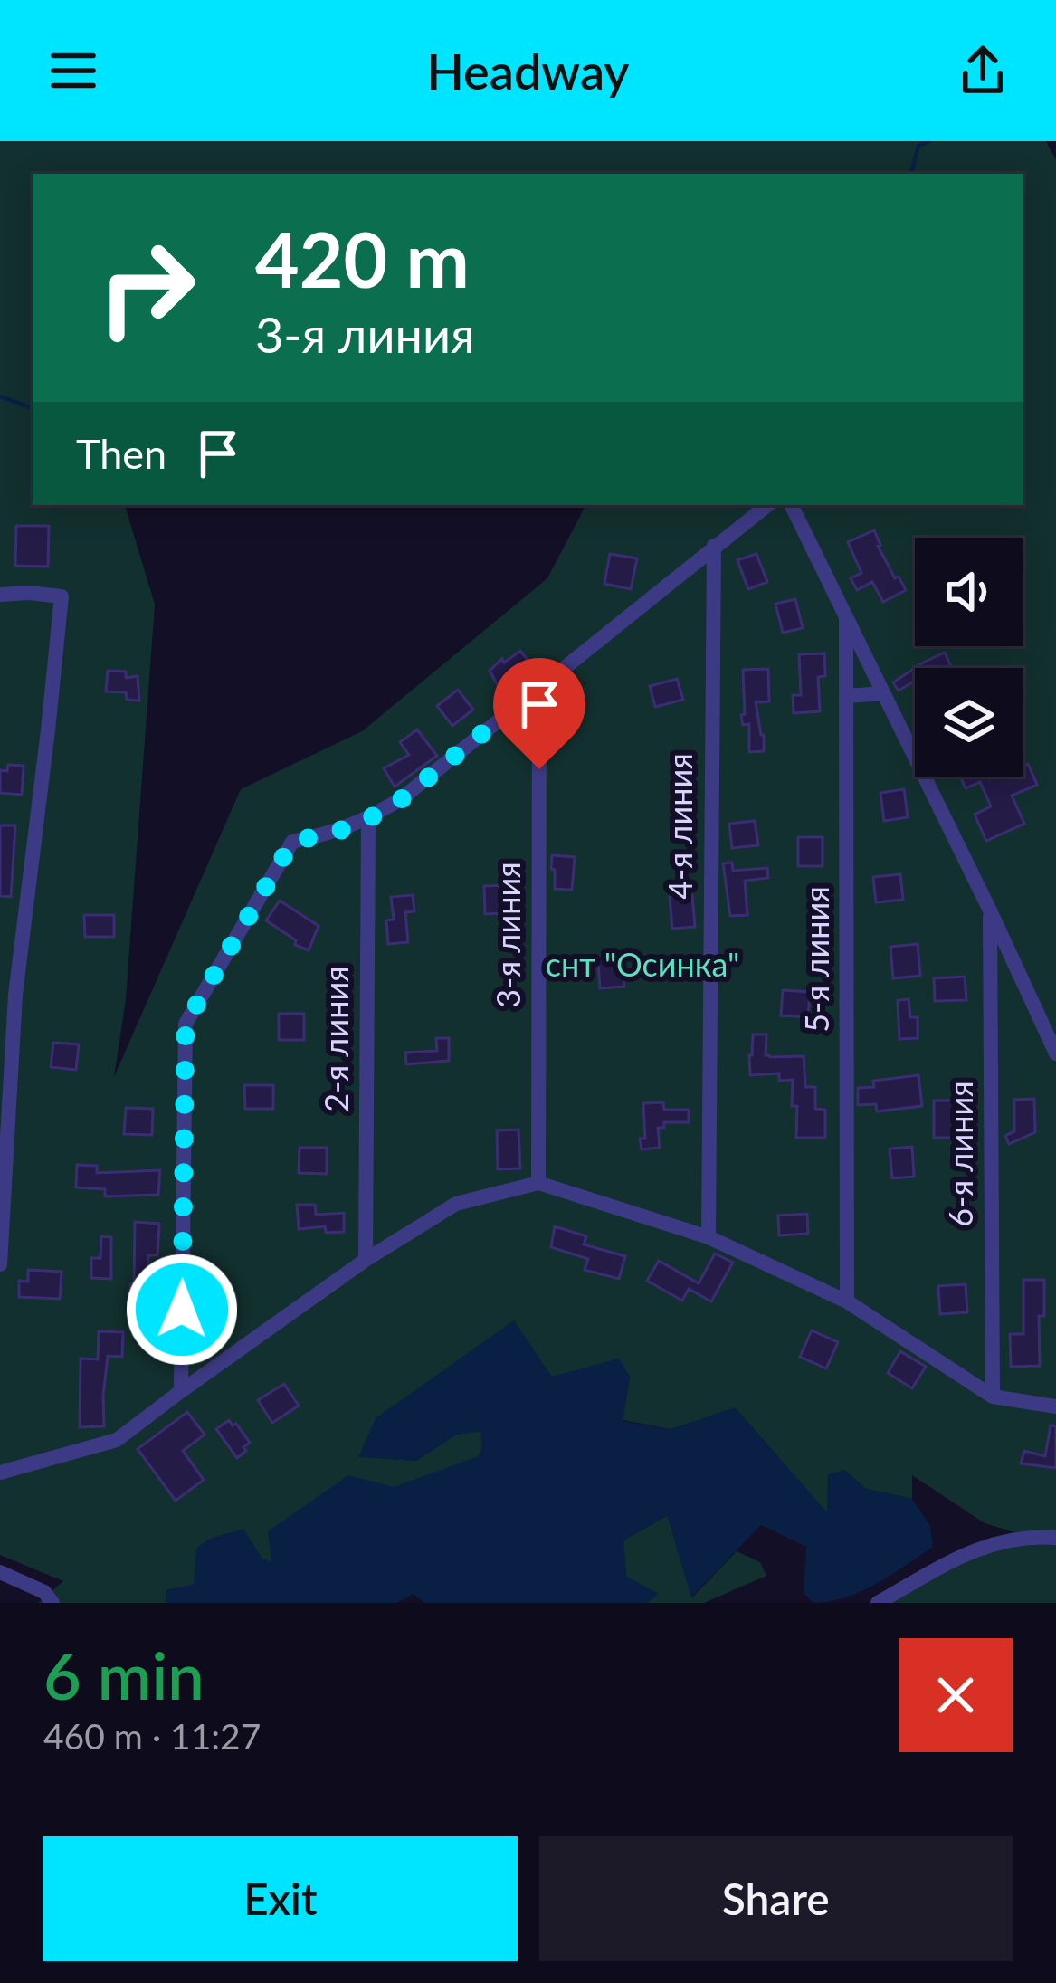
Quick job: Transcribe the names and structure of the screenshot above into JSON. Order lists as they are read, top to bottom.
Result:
{
  "streets": {
    "street": [
      "4-я линия",
      "3-я линия",
      "5-я линия",
      "2-я линия",
      "6-я линия"
    ]
  },
  "parks": ["снт \"Осинка\""],
  "page": {
    "header": "Headway",
    "turn": ["420 m", "3-я линия"],
    "then": "Then",
    "heading": ["6 min", "460 m · 11:27"],
    "buttons": ["Exit", "Share"]
  }
}
